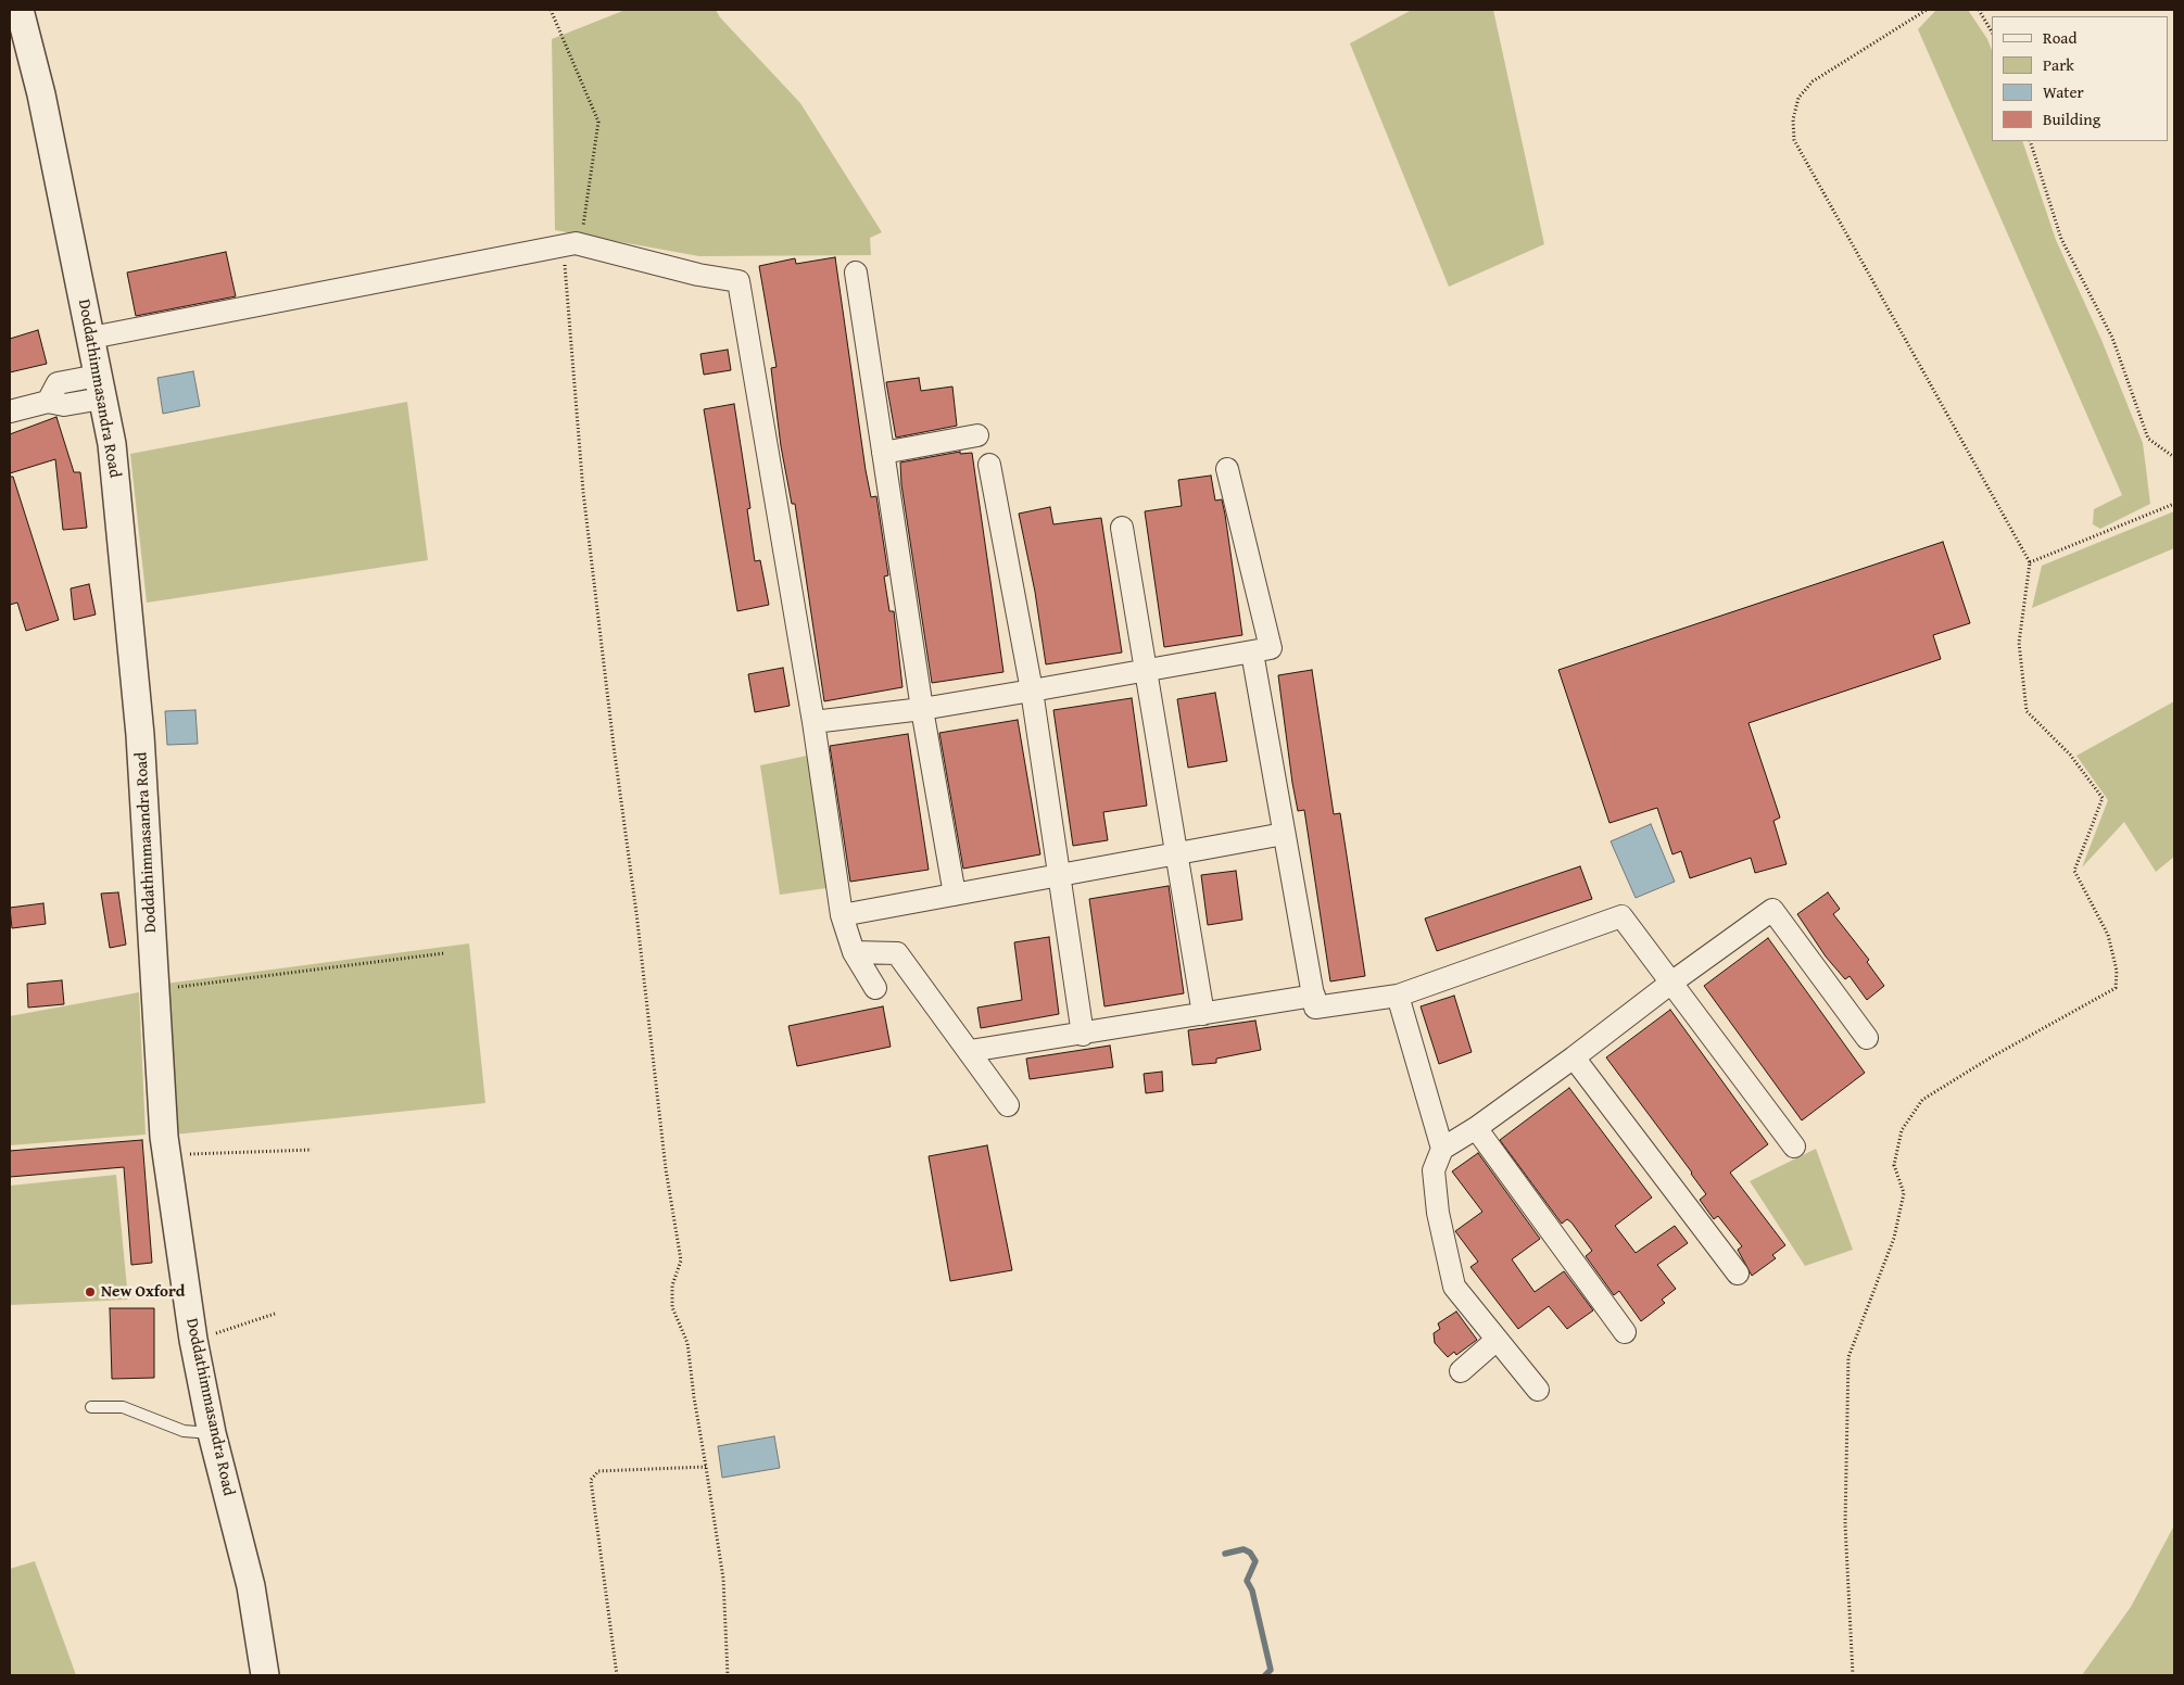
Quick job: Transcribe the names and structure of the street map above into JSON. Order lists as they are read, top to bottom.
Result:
{
  "streets": {
    "street": ["Doddathimmasandra Road"]
  },
  "places": ["New Oxford"],
  "legend": [
    "Road",
    "Park",
    "Water",
    "Building"
  ]
}
